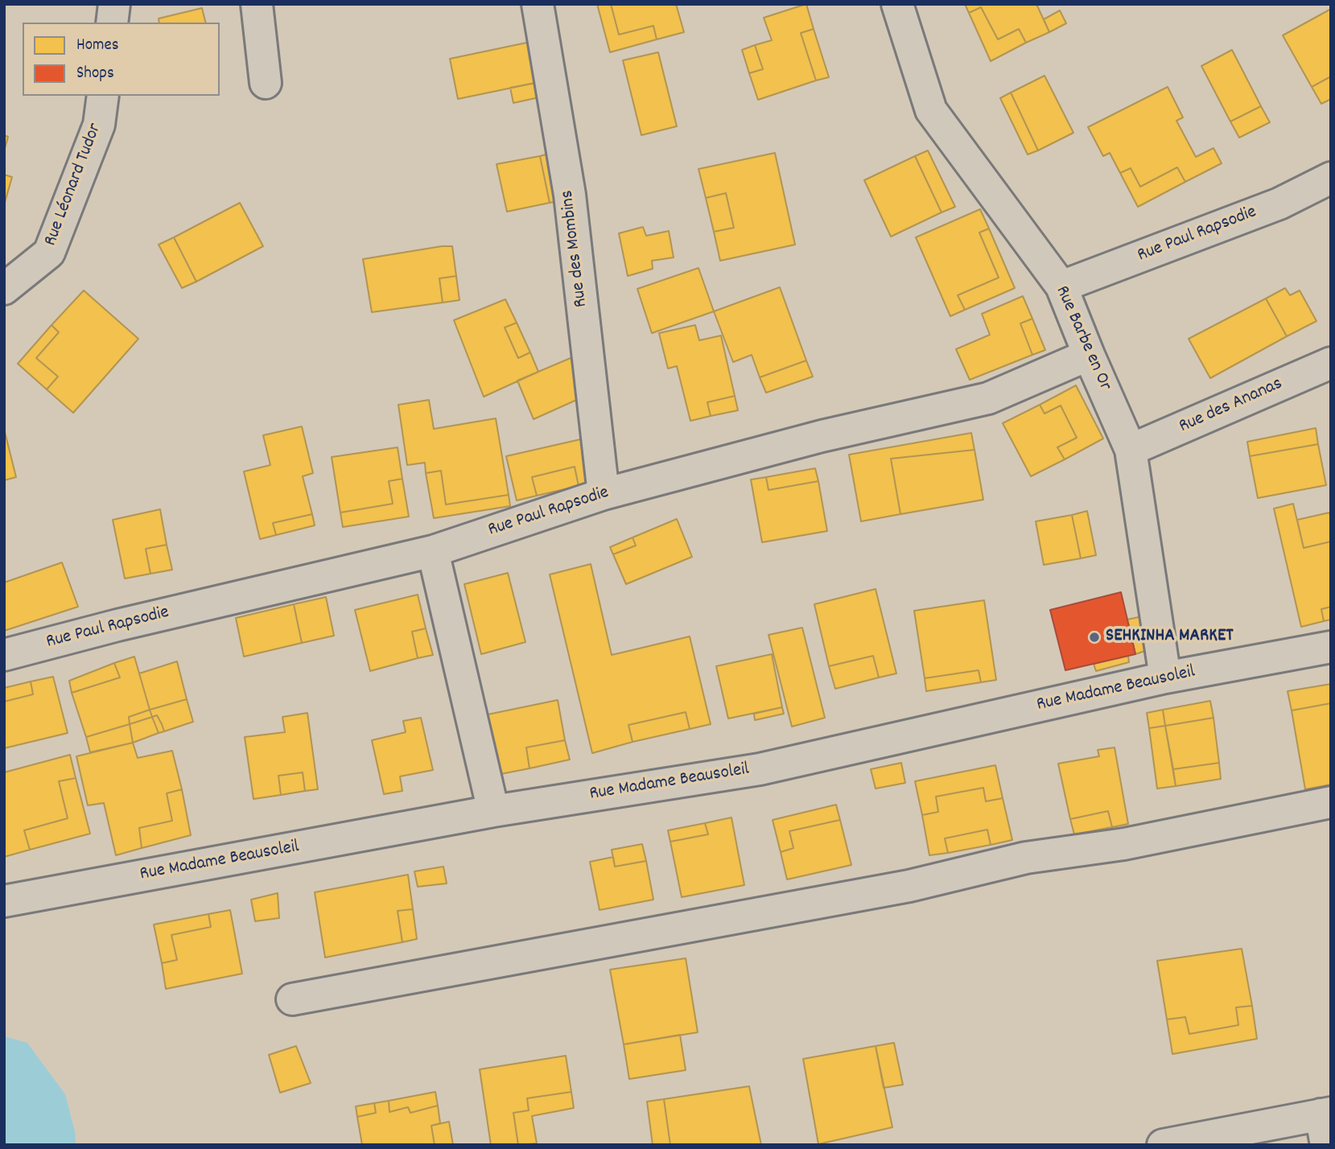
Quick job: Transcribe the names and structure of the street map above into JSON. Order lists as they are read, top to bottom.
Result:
{
  "streets": {
    "street": [
      "Rue Léonard Tudor",
      "Rue Paul Rapsodie",
      "Rue des Mombins",
      "Rue Barbe en Or",
      "Rue des Ananas",
      "Rue Madame Beausoleil"
    ]
  },
  "crossings": [
    ["Rue Paul Rapsodie", "Rue des Mombins"],
    ["Rue Paul Rapsodie", "Rue Barbe en Or"],
    ["Rue Barbe en Or", "Rue des Ananas"],
    ["Rue Barbe en Or", "Rue Madame Beausoleil"]
  ],
  "places": ["SEHKINHA MARKET"],
  "legend": ["Homes", "Shops"]
}
